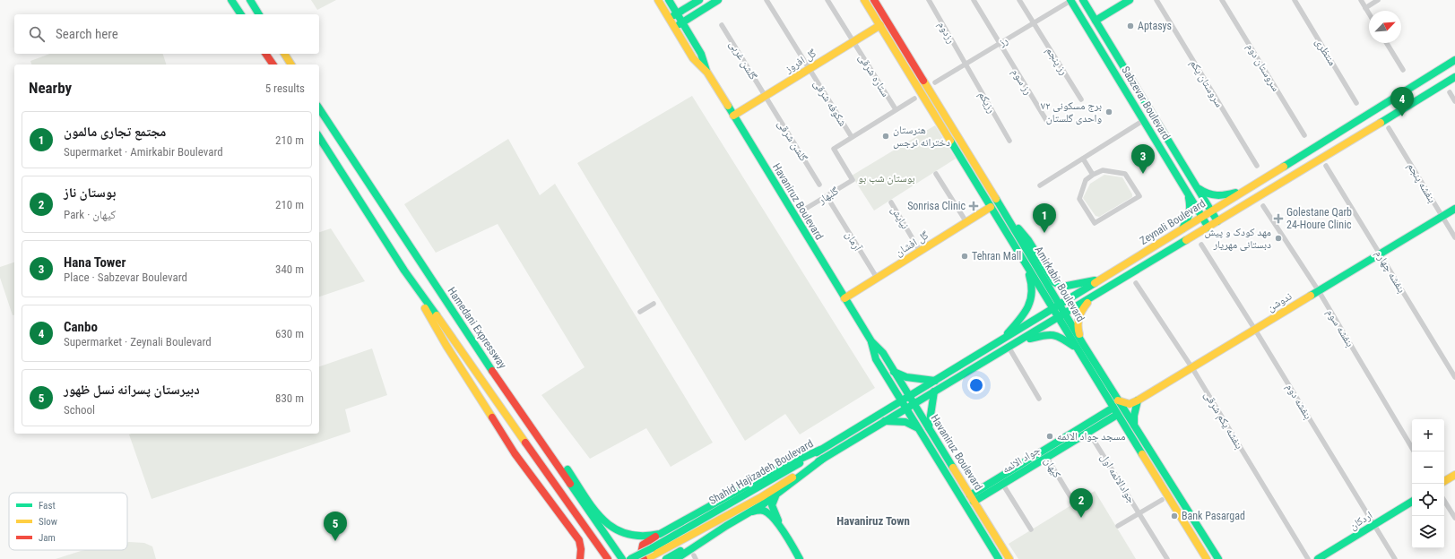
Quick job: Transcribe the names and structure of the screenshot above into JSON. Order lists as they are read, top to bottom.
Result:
{
  "streets": {
    "main road": [
      "گل افروز",
      "Sabzevar Boulevard",
      "Havaniruz Boulevard",
      "Zeynali Boulevard",
      "گل افشان",
      "Amirkabir Boulevard",
      "ندوشن",
      "Hamedani Expressway",
      "جواد الائمه",
      "Shahid Hajizadeh Boulevard",
      "اردکان"
    ],
    "street": [
      "رزدوم",
      "رز",
      "منتظری",
      "گلشن غربی",
      "رز پنجم",
      "سروستان دوم",
      "ستاره شرقی",
      "رز سوم",
      "سروستان یکم",
      "رزیکم",
      "شکوفه شرقی",
      "گلشن شرقی",
      "بنفشه پنجم",
      "گلبهار",
      "نیایش",
      "آرمان",
      "بنفشه چهارم",
      "بنفشه سوم",
      "بنفشه دوم",
      "بنفشه یکم شرقی",
      "کیهان",
      "جوادالائمه اول"
    ]
  },
  "crossings": [
    ["رزدوم", "رز"],
    ["رزدوم", "رزیکم"],
    ["رز", "رز پنجم"],
    ["رز", "رز سوم"],
    ["رز", "رزیکم"],
    ["رز", "Sabzevar Boulevard"],
    ["گلشن غربی", "گل افروز"],
    ["گلشن غربی", "گلشن شرقی"],
    ["گل افروز", "ستاره شرقی"],
    ["گل افروز", "شکوفه شرقی"],
    ["گل افروز", "گلشن شرقی"],
    ["گل افروز", "Havaniruz Boulevard"],
    ["گل افروز", "Amirkabir Boulevard"],
    ["شکوفه شرقی", "گلبهار"],
    ["Sabzevar Boulevard", "Zeynali Boulevard"],
    ["بنفشه پنجم", "ندوشن"],
    ["Havaniruz Boulevard", "Zeynali Boulevard"],
    ["Havaniruz Boulevard", "گل افشان"],
    ["Havaniruz Boulevard", "جواد الائمه"],
    ["Havaniruz Boulevard", "Shahid Hajizadeh Boulevard"],
    ["نیایش", "گل افشان"],
    ["Zeynali Boulevard", "Amirkabir Boulevard"],
    ["Zeynali Boulevard", "Shahid Hajizadeh Boulevard"],
    ["آرمان", "گل افشان"],
    ["گل افشان", "Amirkabir Boulevard"],
    ["بنفشه چهارم", "ندوشن"],
    ["Amirkabir Boulevard", "جواد الائمه"],
    ["ندوشن", "بنفشه سوم"],
    ["ندوشن", "بنفشه دوم"],
    ["ندوشن", "بنفشه یکم شرقی"],
    ["بنفشه دوم", "اردکان"],
    ["جواد الائمه", "کیهان"],
    ["جواد الائمه", "جوادالائمه اول"]
  ],
  "districts": ["Havaniruz Town"],
  "parks": ["بوستان شب بو"],
  "places": {
    "other": [
      "Aptasys",
      "برج مسکونی ۷۲ واحدی گلستان",
      "هنرستان دخترانه نرجس",
      "مهد کودک و پیش دبستانی مهریار",
      "Tehran Mall",
      "مسجد جواد الائمه",
      "Bank Pasargad"
    ],
    "health": ["Sonrisa Clinic", "Golestane Qarb 24-Houre Clinic"]
  },
  "legend": ["Fast", "Slow", "Jam"],
  "north": "top right",
  "page": {
    "search": "Search here",
    "heading": ["Nearby", "5 results"],
    "pins": [
      "4",
      "3",
      "1",
      "2",
      "5"
    ],
    "list": [
      {
        "mark": "1",
        "name": "مجتمع تجاری مالمون",
        "note": "Supermarket · Amirkabir Boulevard",
        "value": "210 m"
      },
      {
        "mark": "2",
        "name": "بوستان ناز",
        "note": "Park · کیهان",
        "value": "210 m"
      },
      {
        "mark": "3",
        "name": "Hana Tower",
        "note": "Place · Sabzevar Boulevard",
        "value": "340 m"
      },
      {
        "mark": "4",
        "name": "Canbo",
        "note": "Supermarket · Zeynali Boulevard",
        "value": "630 m"
      },
      {
        "mark": "5",
        "name": "دبیرستان پسرانه نسل ظهور",
        "note": "School",
        "value": "830 m"
      }
    ],
    "map_buttons": ["+", "−"]
  }
}
